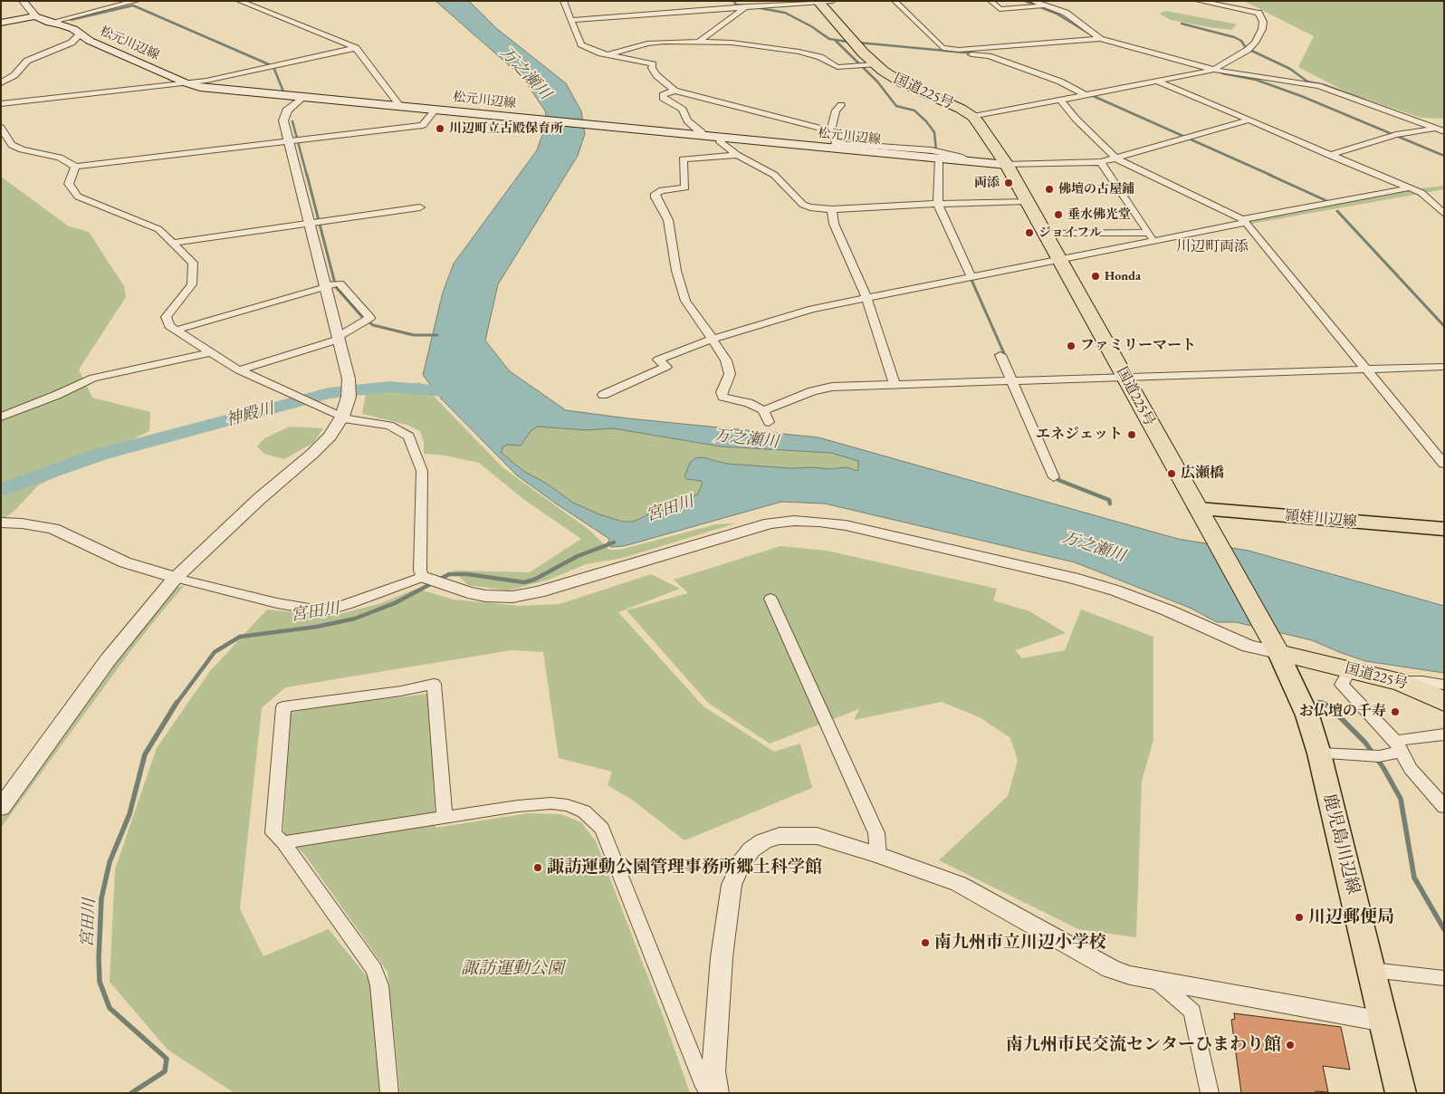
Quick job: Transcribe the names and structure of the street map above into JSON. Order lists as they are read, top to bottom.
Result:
{
  "streets": {
    "highway": ["国道225号"],
    "main road": ["松元川辺線", "頴娃川辺線", "鹿児島川辺線"]
  },
  "crossings": [
    ["松元川辺線", "国道225号"],
    ["国道225号", "頴娃川辺線"],
    ["国道225号", "鹿児島川辺線"]
  ],
  "districts": ["川辺町両添"],
  "water": ["万之瀬川", "神殿川", "宮田川"],
  "parks": ["諏訪運動公園"],
  "places": [
    "川辺町立古殿保育所",
    "両添",
    "佛壇の古屋鋪",
    "垂水佛光堂",
    "ジョイフル",
    "Honda",
    "ファミリーマート",
    "エネジェット",
    "広瀬橋",
    "お仏壇の千寿",
    "諏訪運動公園管理事務所郷土科学館",
    "川辺郵便局",
    "南九州市立川辺小学校",
    "南九州市民交流センターひまわり館"
  ]
}
